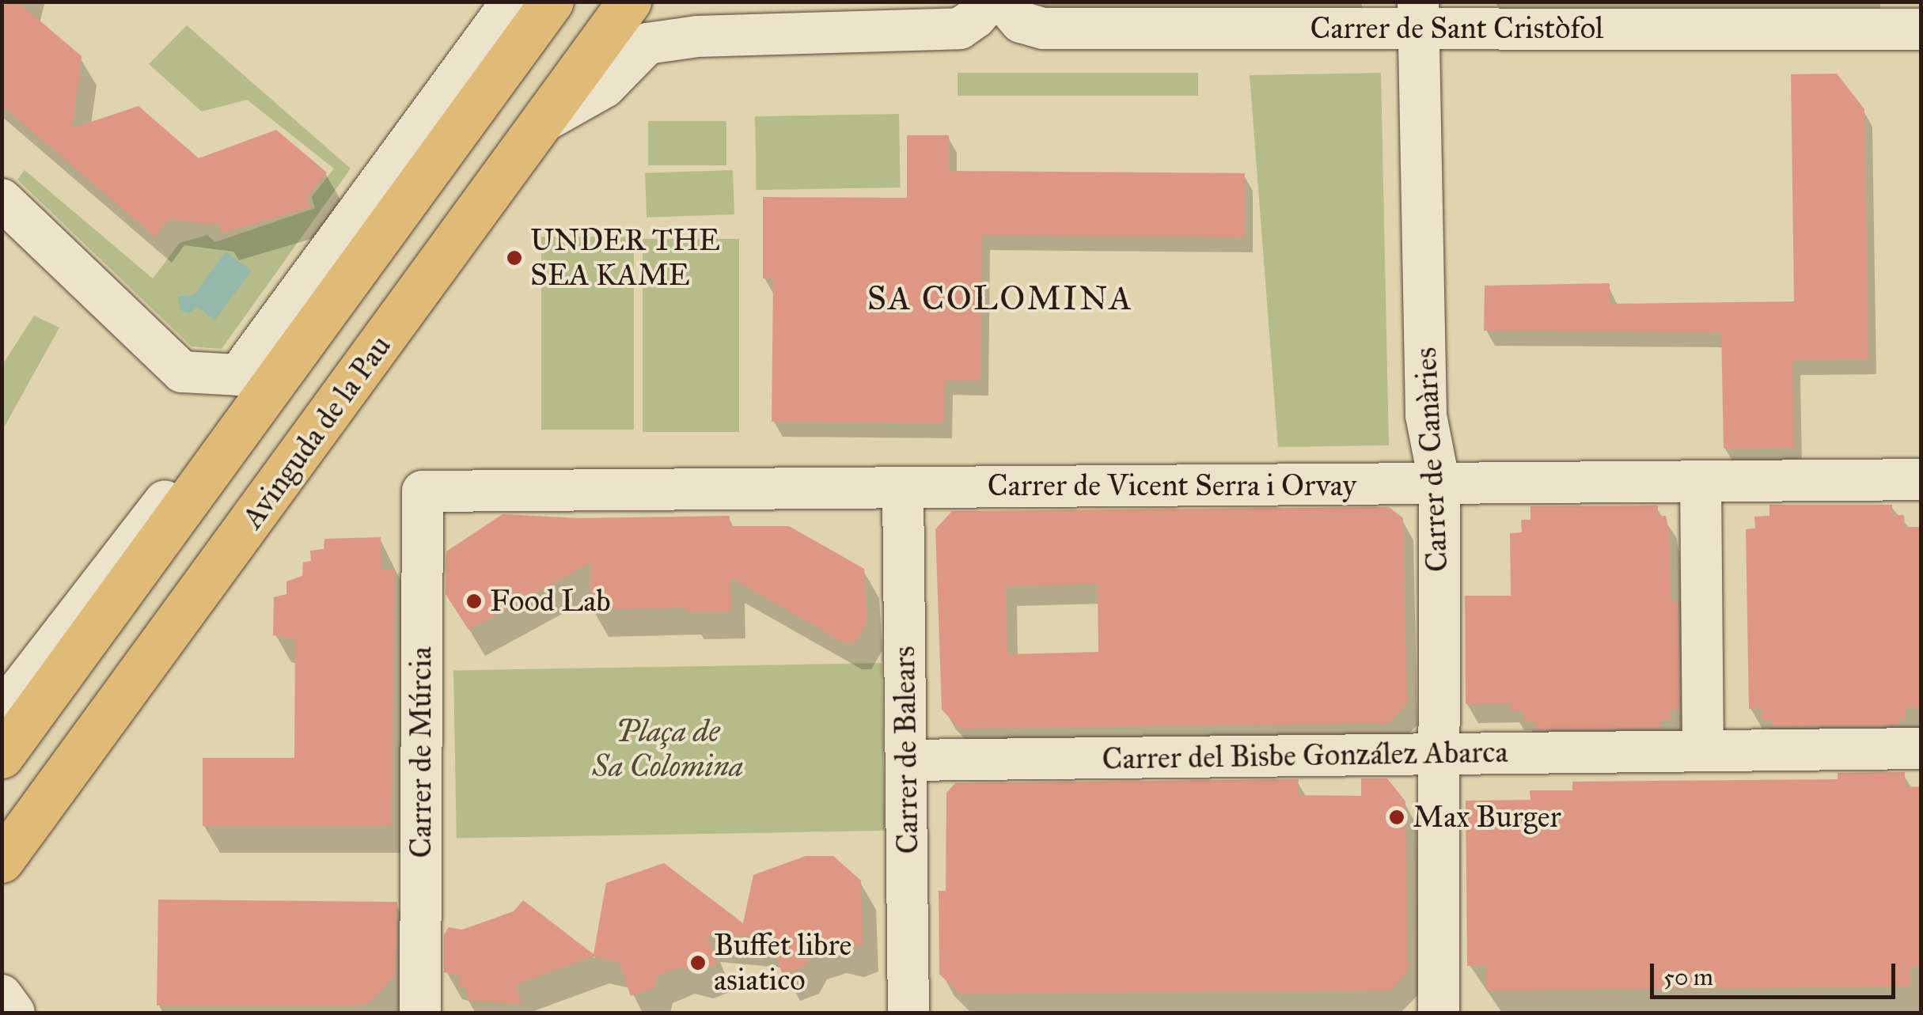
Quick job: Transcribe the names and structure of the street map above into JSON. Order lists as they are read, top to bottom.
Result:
{
  "streets": {
    "main road": ["Avinguda de la Pau"],
    "street": [
      "Carrer de Sant Cristòfol",
      "Carrer de Canàries",
      "Carrer de Vicent Serra i Orvay",
      "Carrer de Balears",
      "Carrer de Múrcia",
      "Carrer del Bisbe González Abarca"
    ]
  },
  "crossings": [
    ["Carrer de Sant Cristòfol", "Carrer de Canàries"],
    ["Carrer de Canàries", "Carrer de Vicent Serra i Orvay"],
    ["Carrer de Canàries", "Carrer del Bisbe González Abarca"],
    ["Carrer de Vicent Serra i Orvay", "Carrer de Balears"],
    ["Carrer de Vicent Serra i Orvay", "Carrer de Múrcia"],
    ["Carrer de Balears", "Carrer del Bisbe González Abarca"]
  ],
  "districts": ["SA COLOMINA"],
  "parks": ["Plaça de Sa Colomina"],
  "places": [
    "UNDER THE SEA KAME",
    "Food Lab",
    "Max Burger",
    "Buffet libre asiatico"
  ],
  "scale_bar": "50 m"
}
